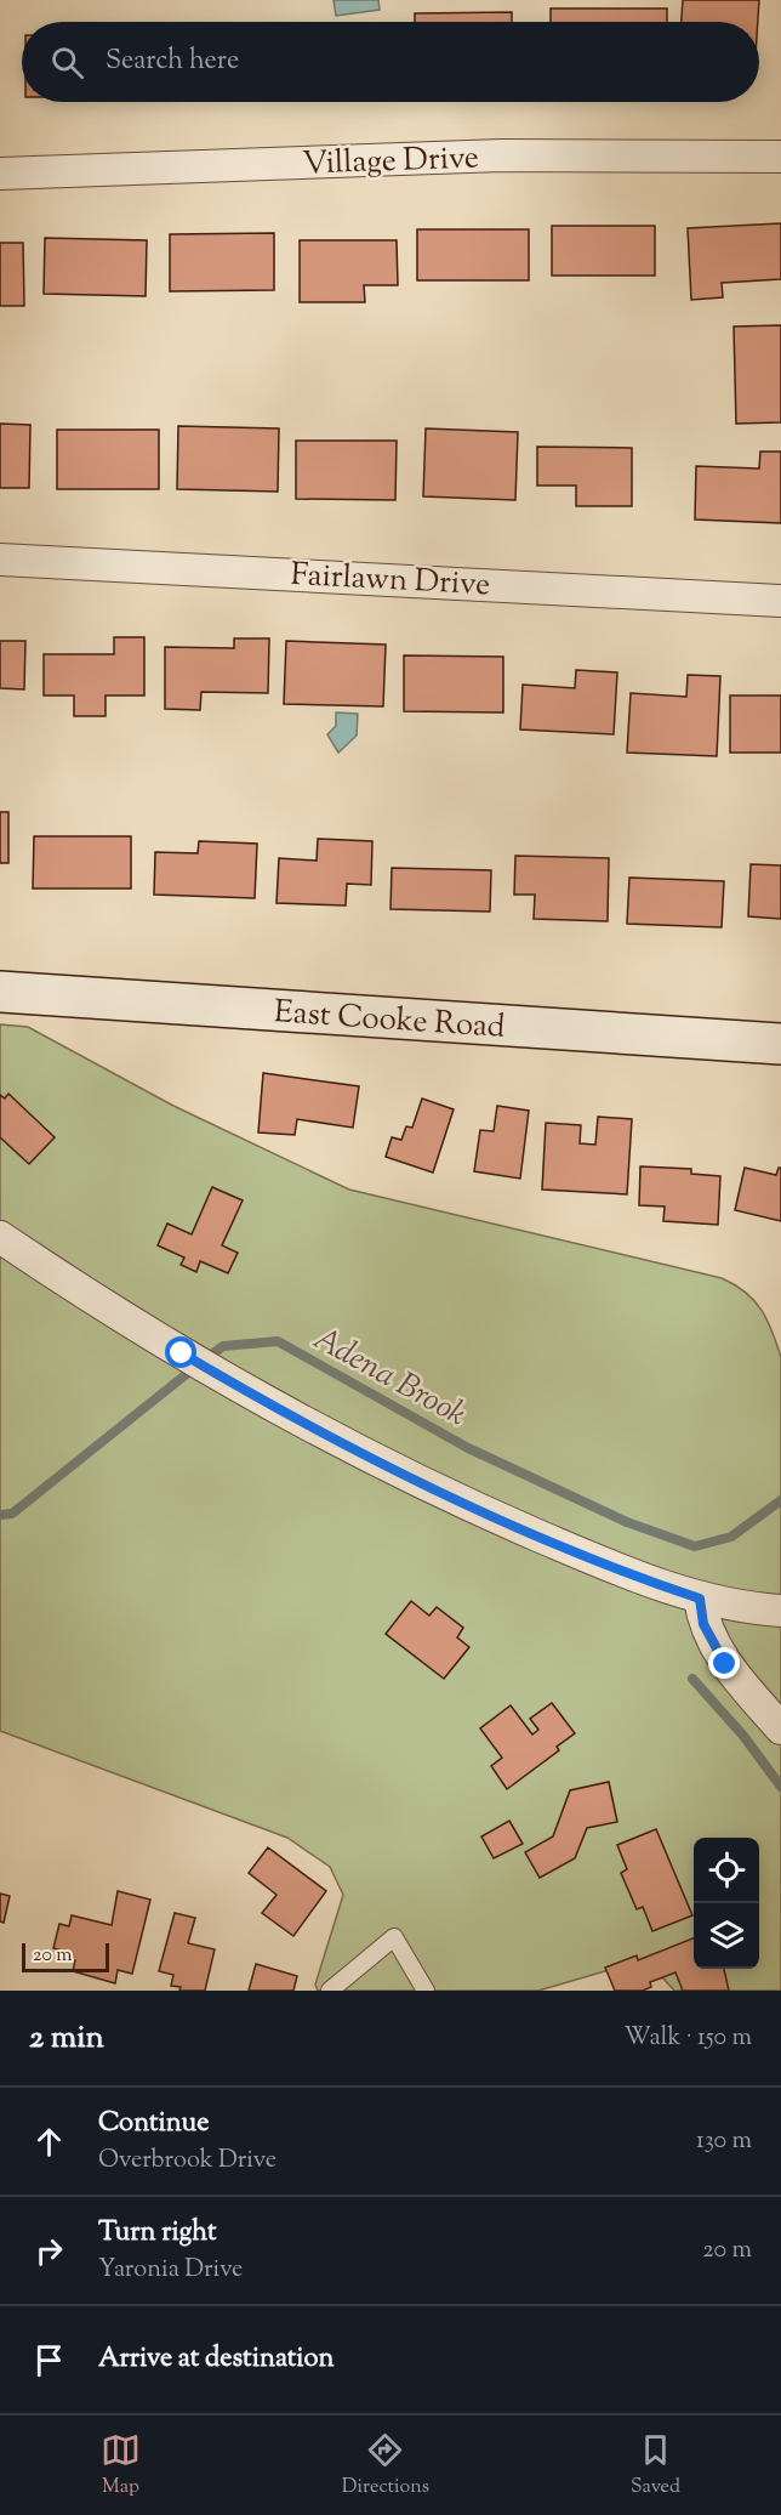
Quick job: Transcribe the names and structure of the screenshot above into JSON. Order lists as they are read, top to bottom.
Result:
{
  "streets": {
    "main road": ["East Cooke Road"],
    "street": ["Village Drive", "Fairlawn Drive"]
  },
  "water": ["Adena Brook"],
  "scale_bar": "20 m",
  "page": {
    "search": "Search here",
    "scale": "20 m",
    "heading": ["2 min", "Walk · 150 m"],
    "list": [
      ["Continue", "Overbrook Drive", "130 m"],
      ["Turn right", "Yaronia Drive", "20 m"],
      "Arrive at destination"
    ],
    "nav": ["Map", "Directions", "Saved"]
  }
}
